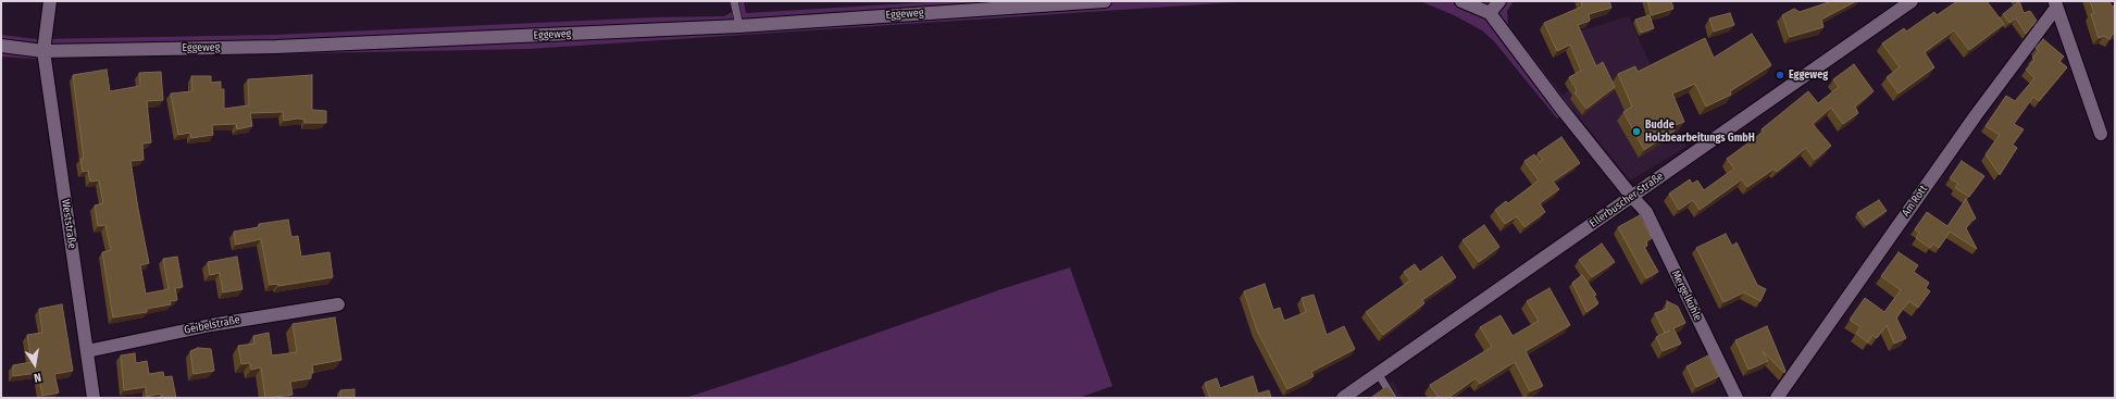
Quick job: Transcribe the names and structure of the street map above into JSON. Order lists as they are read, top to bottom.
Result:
{
  "streets": {
    "street": [
      "Eggeweg",
      "Ellerbuscher Straße",
      "Am Rott",
      "Weststraße",
      "Mergelkuhle",
      "Geibelstraße"
    ]
  },
  "crossings": [
    ["Eggeweg", "Weststraße"],
    ["Ellerbuscher Straße", "Mergelkuhle"],
    ["Weststraße", "Geibelstraße"]
  ],
  "places": ["Eggeweg", "Budde Holzbearbeitungs GmbH"],
  "north": "bottom"
}
